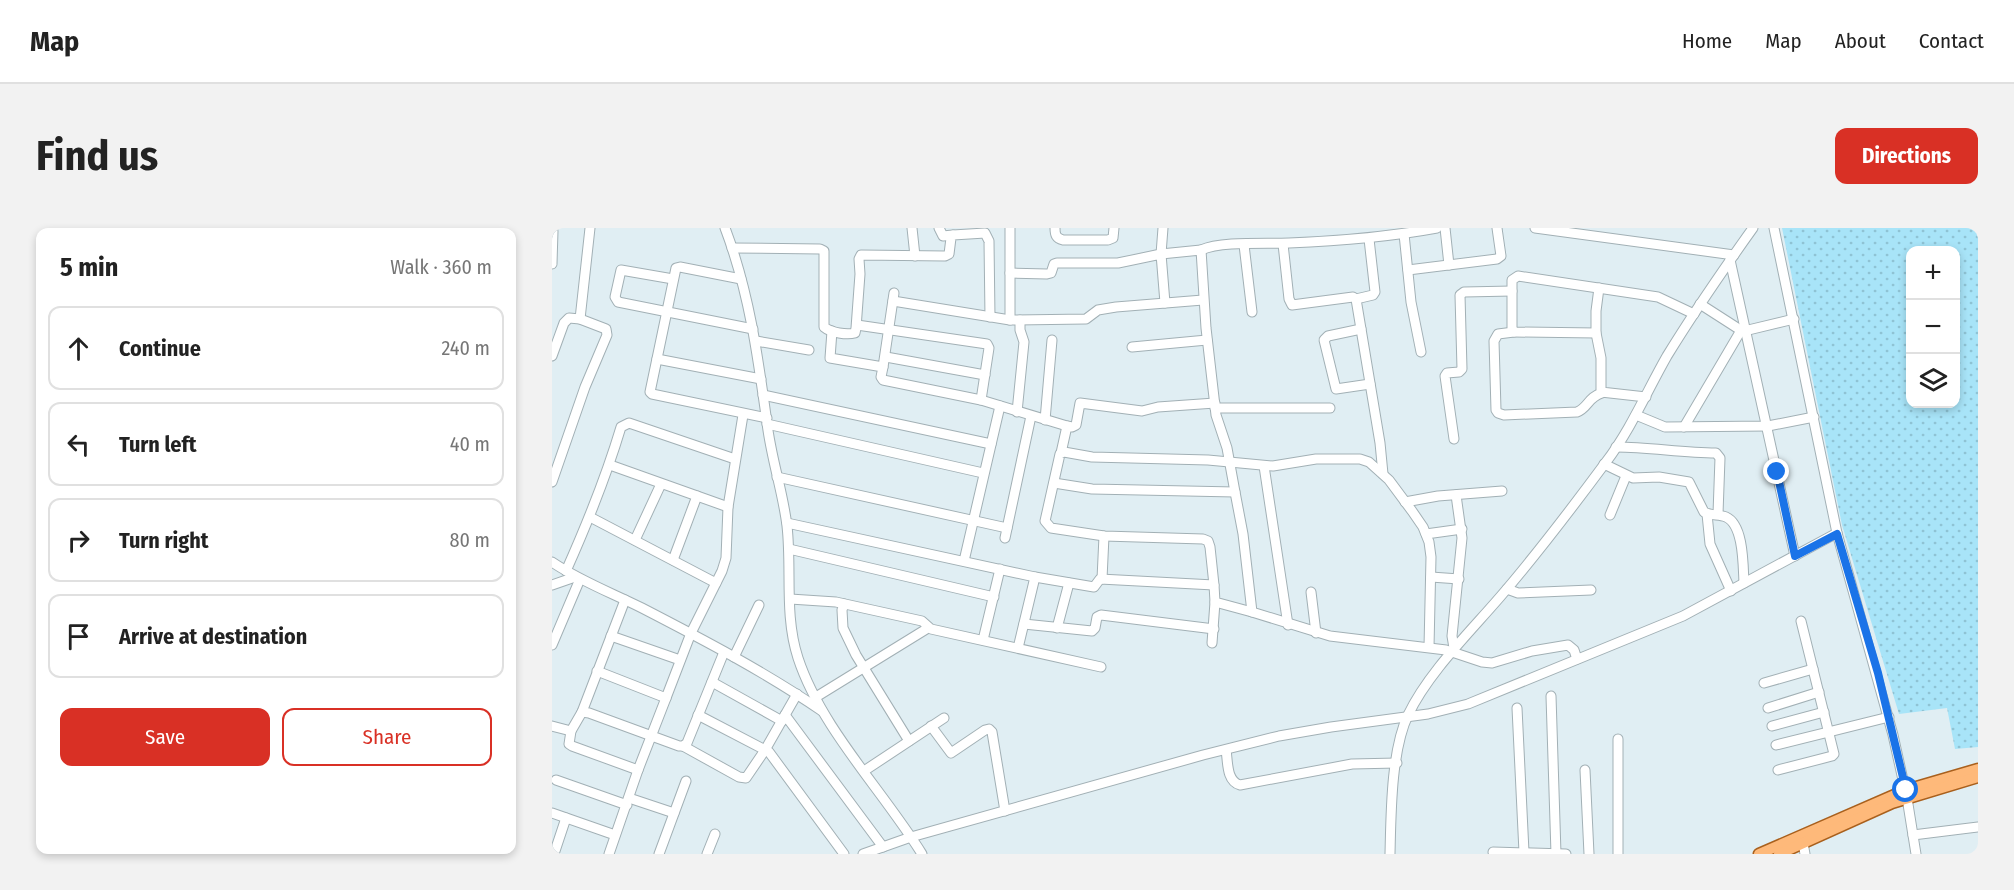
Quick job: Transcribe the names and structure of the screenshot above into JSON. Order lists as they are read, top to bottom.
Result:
{
  "page": {
    "header": "Map",
    "nav": [
      "Home",
      "Map",
      "About",
      "Contact"
    ],
    "buttons": [
      "Directions",
      ["Save", "Share"]
    ],
    "title": "Find us",
    "heading": ["5 min", "Walk · 360 m"],
    "map_buttons": ["+", "−"],
    "list": [
      ["Continue", "240 m"],
      ["Turn left", "40 m"],
      ["Turn right", "80 m"],
      "Arrive at destination"
    ]
  }
}
